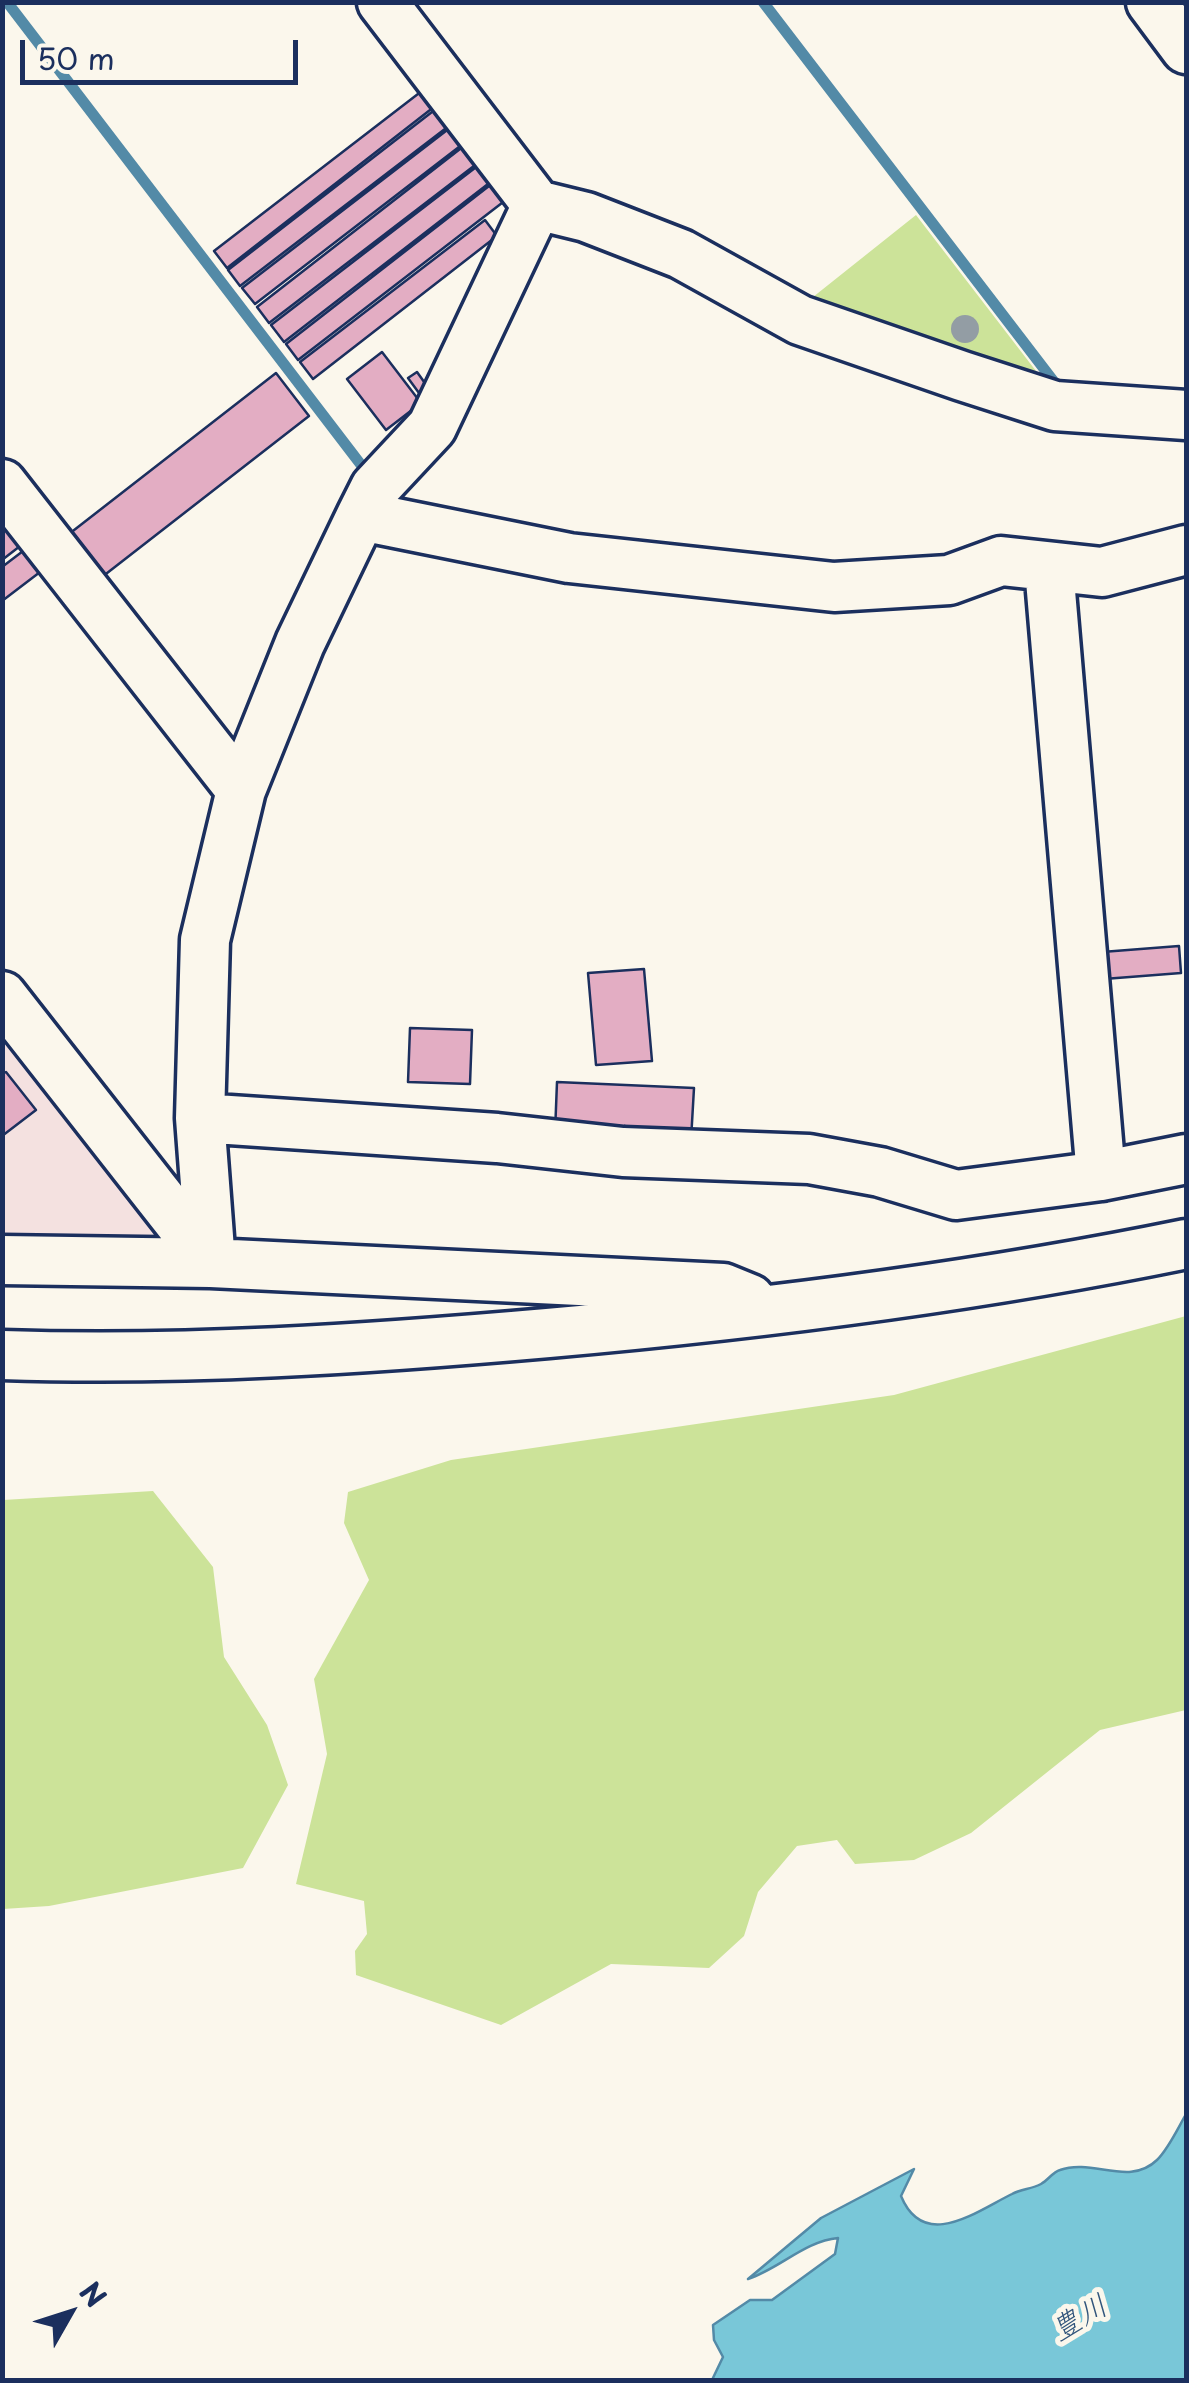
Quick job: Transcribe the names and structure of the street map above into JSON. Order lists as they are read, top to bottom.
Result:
{
  "water": ["豊川"],
  "scale_bar": "50 m",
  "north": "top right"
}
